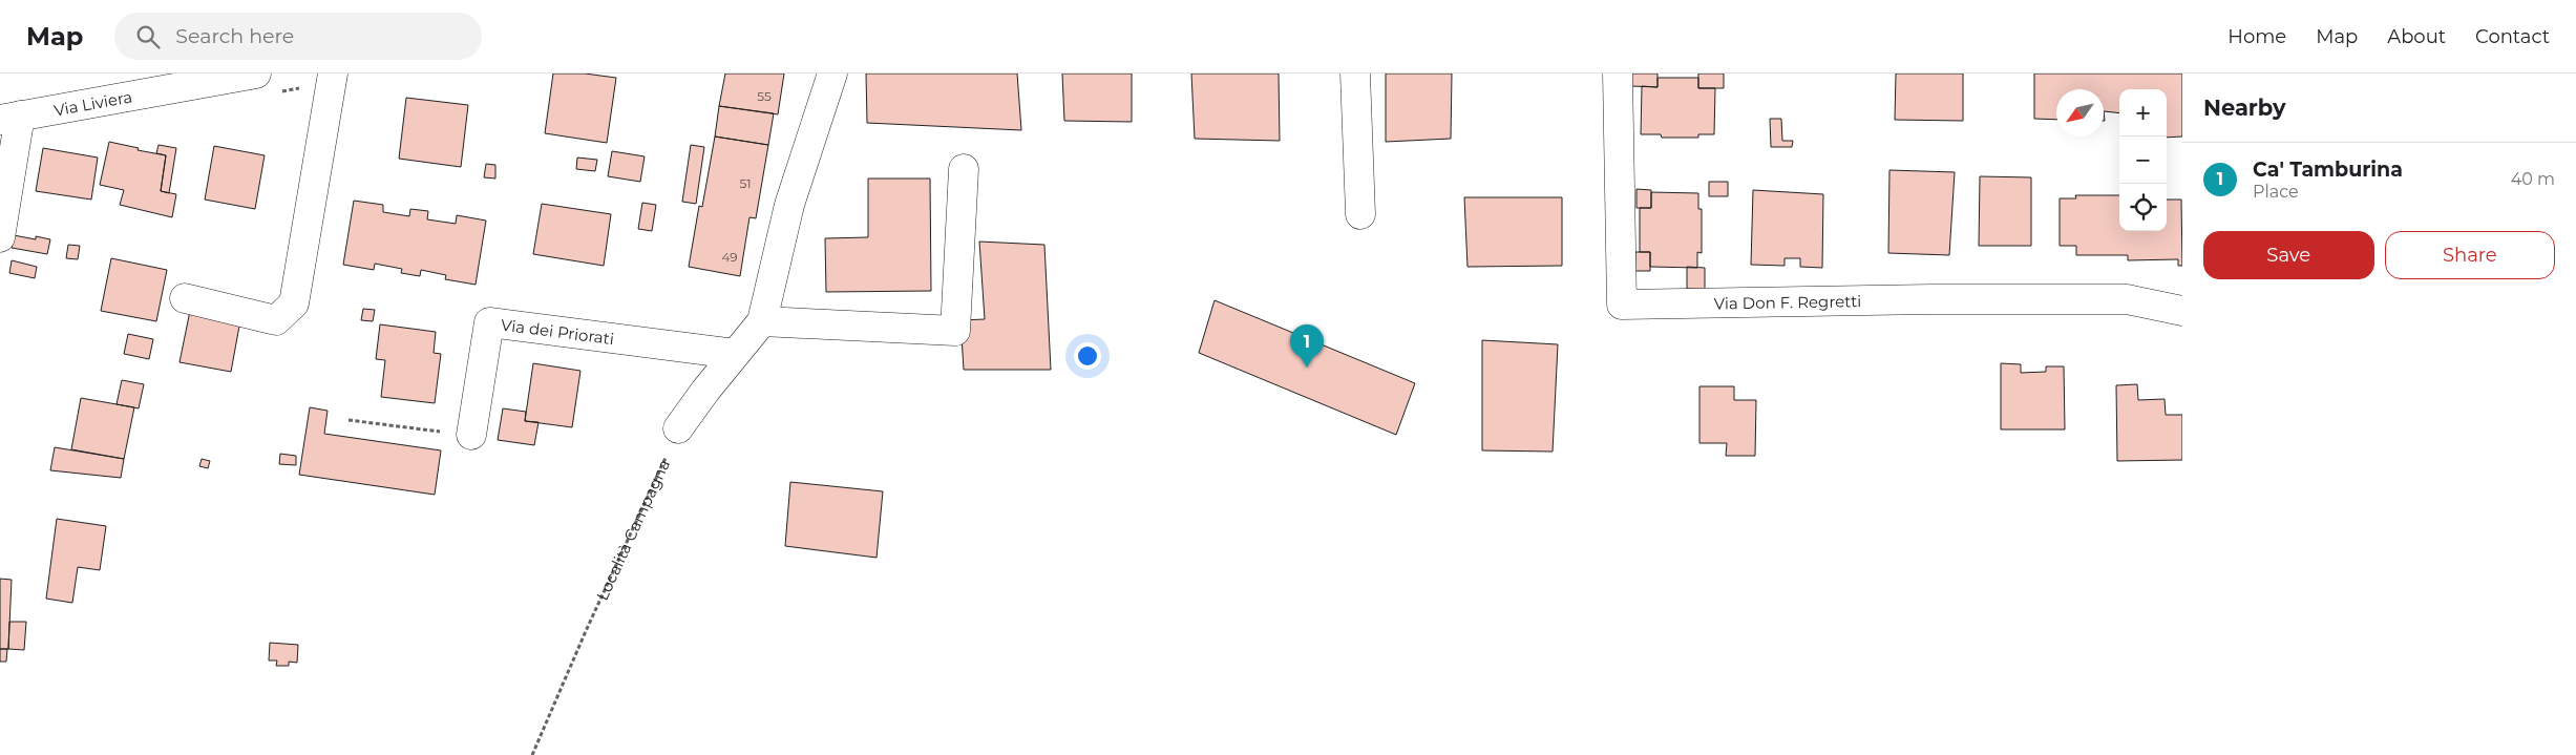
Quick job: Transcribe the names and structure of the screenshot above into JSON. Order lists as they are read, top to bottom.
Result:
{
  "streets": {
    "street": ["Via Liviera", "Via Don F. Regretti", "Via dei Priorati"],
    "path": ["Località Campagna"]
  },
  "house_numbers": ["55", "51", "49"],
  "north": "bottom left",
  "page": {
    "header": "Map",
    "search": "Search here",
    "nav": [
      "Home",
      "Map",
      "About",
      "Contact"
    ],
    "heading": "Nearby",
    "map_buttons": ["+", "−"],
    "list": [
      {
        "mark": "1",
        "name": "Ca' Tamburina",
        "note": "Place",
        "value": "40 m"
      }
    ],
    "buttons": ["Save", "Share"],
    "pins": "1"
  }
}
